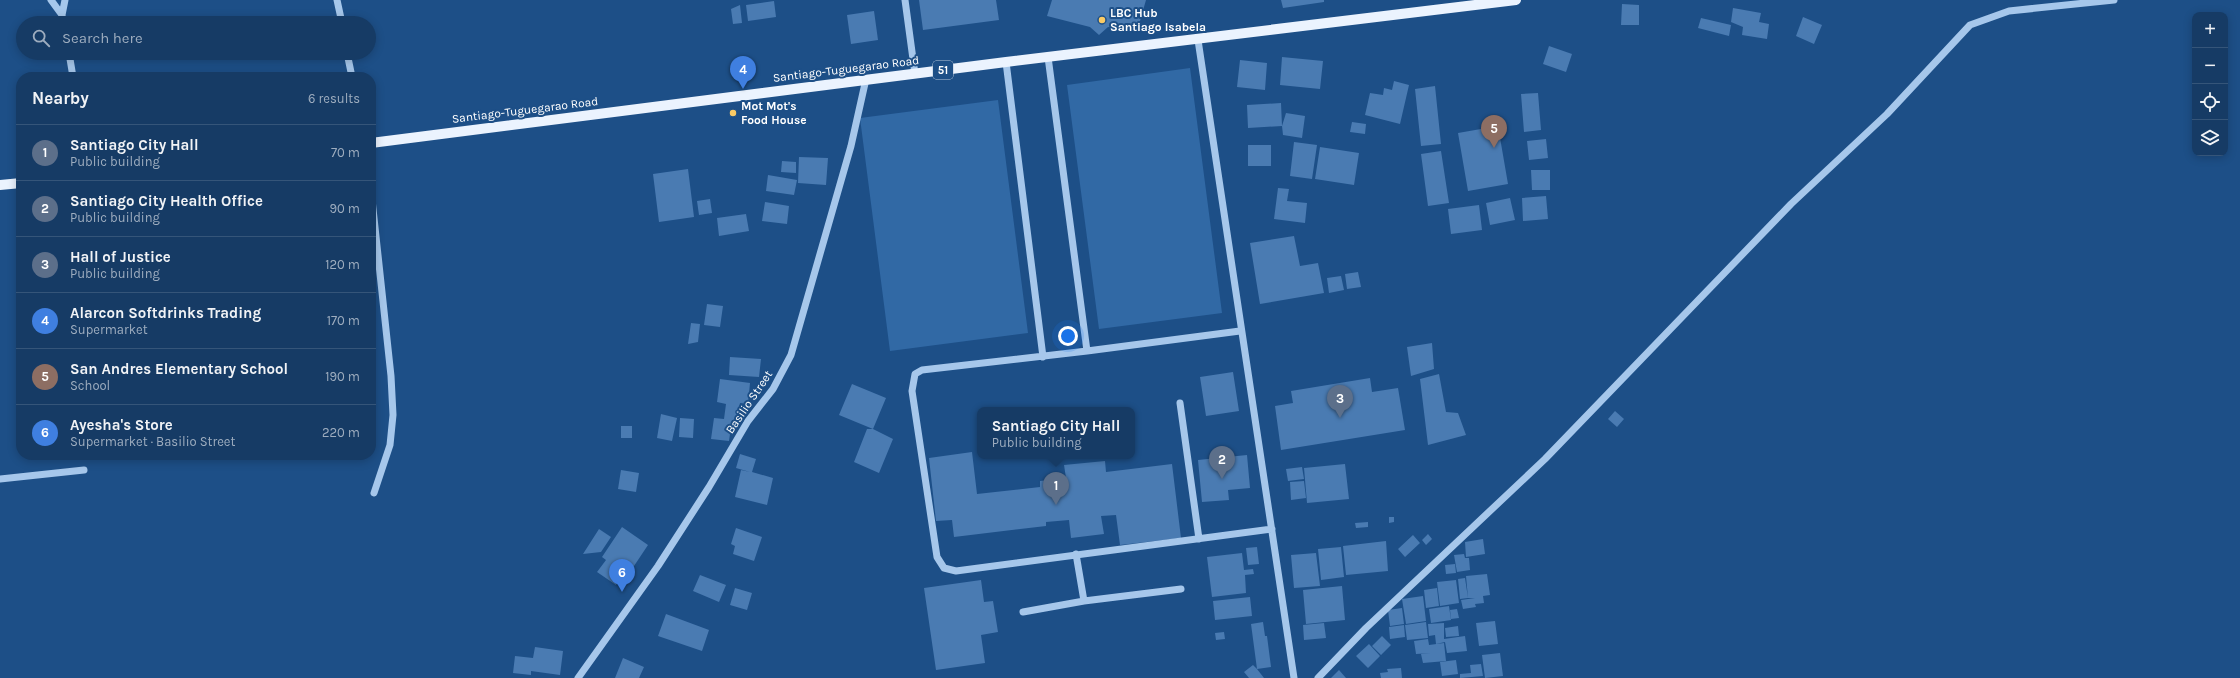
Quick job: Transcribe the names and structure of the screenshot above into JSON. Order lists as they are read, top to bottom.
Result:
{
  "streets": {
    "main road": ["Santiago-Tuguegarao Road", "51"],
    "street": ["Basilio Street"]
  },
  "crossings": [
    ["Santiago-Tuguegarao Road", "Basilio Street"]
  ],
  "places": ["LBC Hub Santiago Isabela", "Mot Mot's Food House"],
  "page": {
    "map_buttons": ["+", "−"],
    "search": "Search here",
    "pins": [
      "4",
      "5",
      "3",
      "2",
      "1",
      "6"
    ],
    "heading": ["Nearby", "6 results"],
    "list": [
      {
        "mark": "1",
        "name": "Santiago City Hall",
        "note": "Public building",
        "value": "70 m"
      },
      {
        "mark": "2",
        "name": "Santiago City Health Office",
        "note": "Public building",
        "value": "90 m"
      },
      {
        "mark": "3",
        "name": "Hall of Justice",
        "note": "Public building",
        "value": "120 m"
      },
      {
        "mark": "4",
        "name": "Alarcon Softdrinks Trading",
        "note": "Supermarket",
        "value": "170 m"
      },
      {
        "mark": "5",
        "name": "San Andres Elementary School",
        "note": "School",
        "value": "190 m"
      },
      {
        "mark": "6",
        "name": "Ayesha's Store",
        "note": "Supermarket · Basilio Street",
        "value": "220 m"
      }
    ],
    "popup": ["Santiago City Hall", "Public building"]
  }
}
